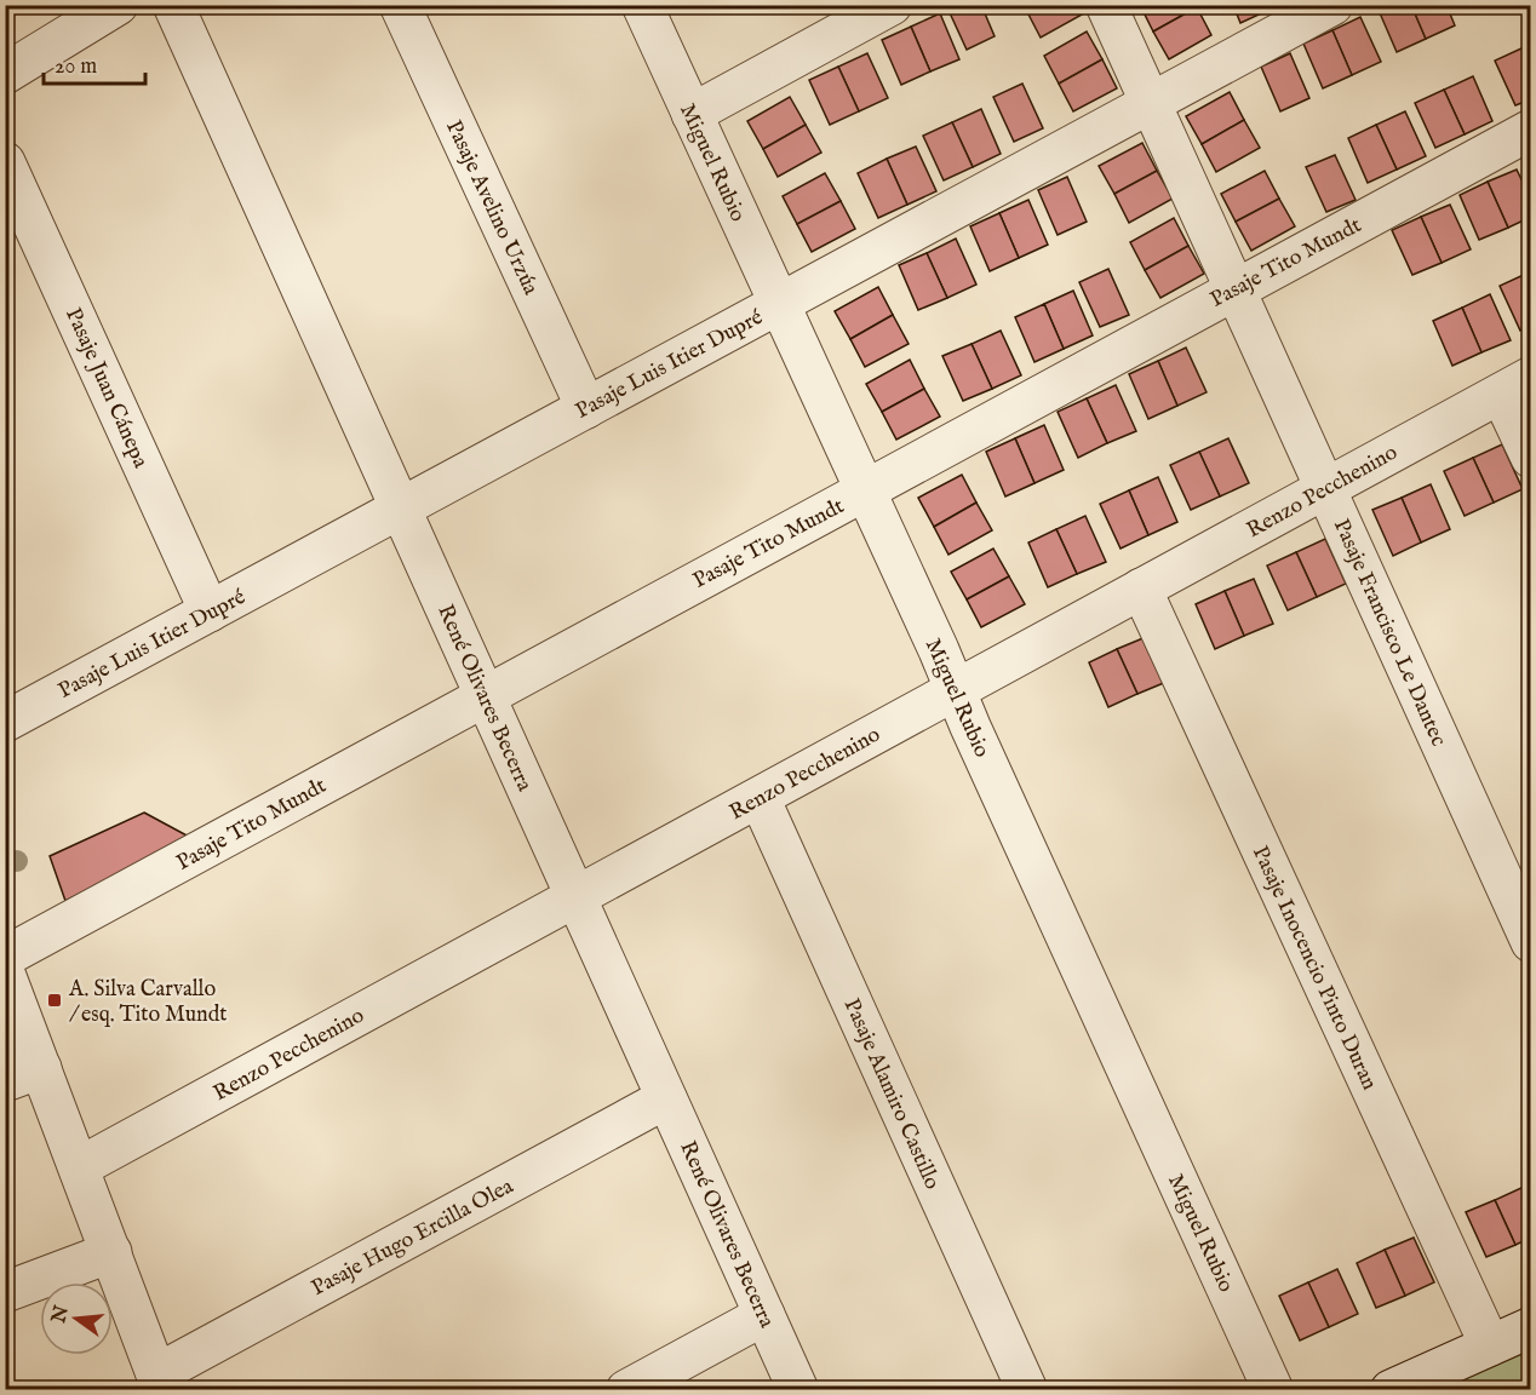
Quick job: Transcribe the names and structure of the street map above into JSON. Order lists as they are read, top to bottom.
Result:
{
  "streets": {
    "street": [
      "Miguel Rubio",
      "Pasaje Avelino Urzúa",
      "Pasaje Tito Mundt",
      "Pasaje Luis Itier Dupré",
      "Pasaje Juan Cánepa",
      "Renzo Pecchenino",
      "Pasaje Francisco Le Dantec",
      "René Olivares Becerra",
      "Pasaje Inocencio Pinto Duran",
      "Pasaje Alamiro Castillo",
      "Pasaje Hugo Ercilla Olea"
    ]
  },
  "crossings": [
    ["Miguel Rubio", "Pasaje Tito Mundt"],
    ["Miguel Rubio", "Pasaje Luis Itier Dupré"],
    ["Miguel Rubio", "Renzo Pecchenino"],
    ["Pasaje Avelino Urzúa", "Pasaje Luis Itier Dupré"],
    ["Pasaje Tito Mundt", "Pasaje Francisco Le Dantec"],
    ["Pasaje Tito Mundt", "René Olivares Becerra"],
    ["Pasaje Luis Itier Dupré", "Pasaje Juan Cánepa"],
    ["Pasaje Luis Itier Dupré", "Pasaje Francisco Le Dantec"],
    ["Pasaje Luis Itier Dupré", "René Olivares Becerra"],
    ["Renzo Pecchenino", "Pasaje Francisco Le Dantec"],
    ["Renzo Pecchenino", "René Olivares Becerra"],
    ["Renzo Pecchenino", "Pasaje Inocencio Pinto Duran"],
    ["Renzo Pecchenino", "Pasaje Alamiro Castillo"],
    ["René Olivares Becerra", "Pasaje Hugo Ercilla Olea"]
  ],
  "places": {
    "transit": ["A. Silva Carvallo / esq. Tito Mundt"]
  },
  "scale_bar": "20 m",
  "north": "left"
}
